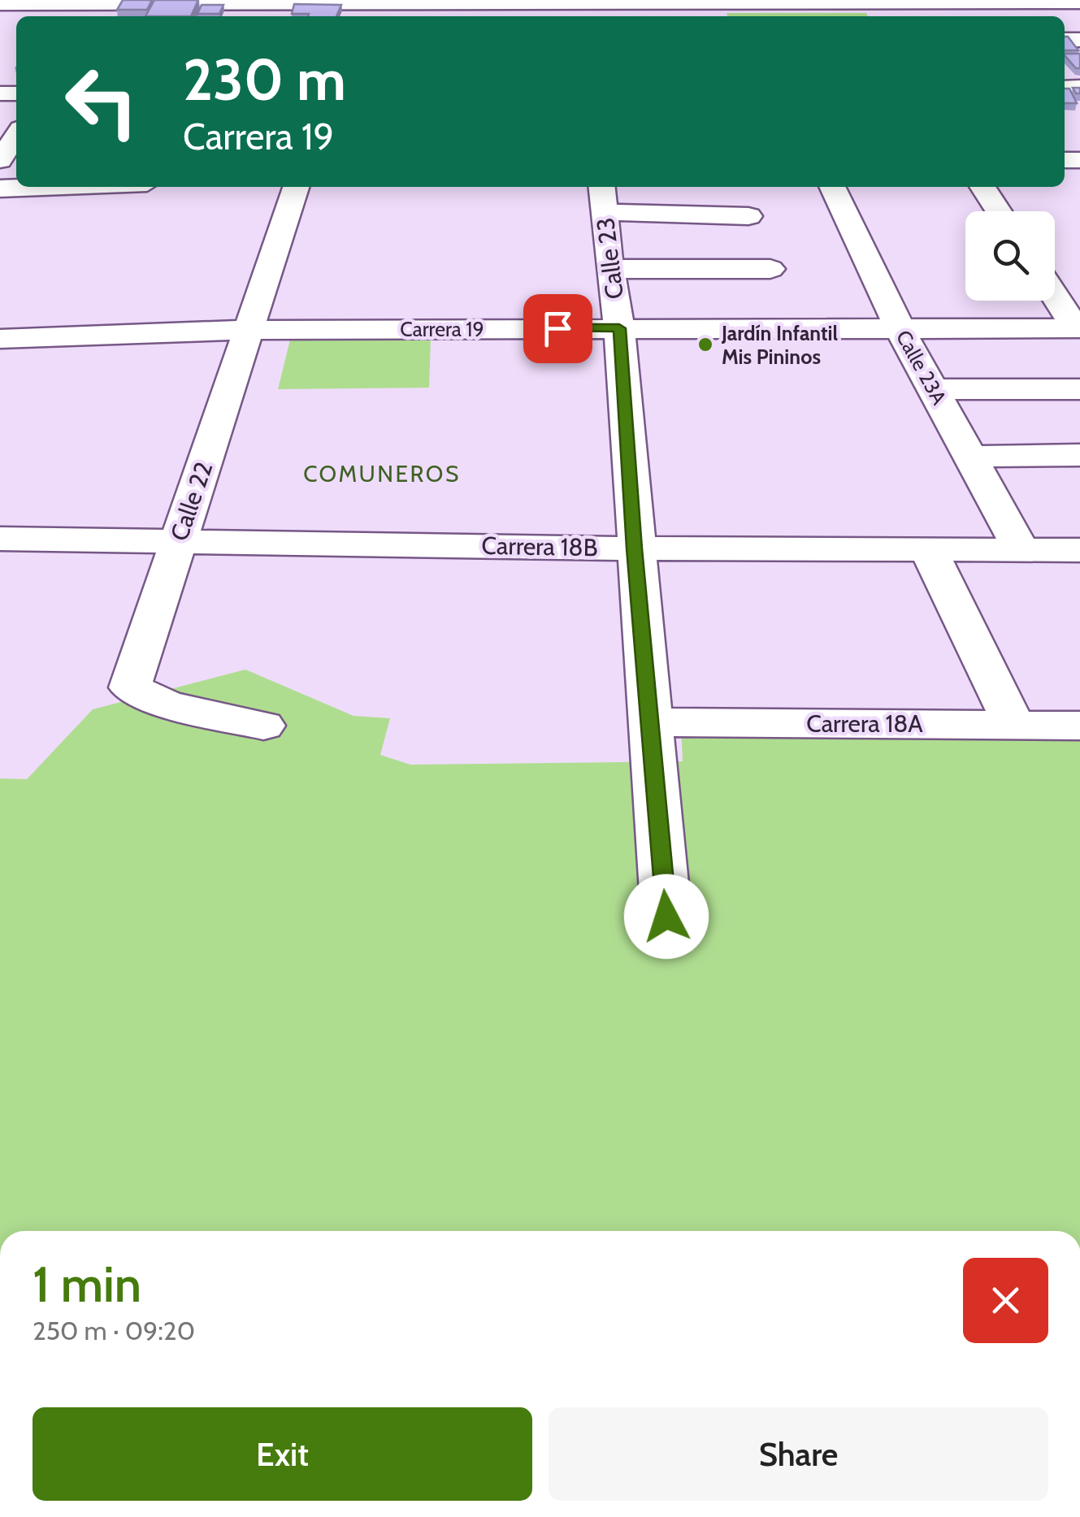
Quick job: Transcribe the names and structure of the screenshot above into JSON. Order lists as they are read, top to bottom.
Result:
{
  "streets": {
    "street": [
      "Calle 23",
      "Carrera 19",
      "Calle 23A",
      "Calle 22",
      "Carrera 18B",
      "Carrera 18A"
    ]
  },
  "crossings": [
    ["Calle 23", "Carrera 19"],
    ["Calle 23", "Carrera 18B"],
    ["Calle 23", "Carrera 18A"],
    ["Carrera 19", "Calle 23A"],
    ["Carrera 19", "Calle 22"],
    ["Calle 23A", "Carrera 18B"],
    ["Calle 22", "Carrera 18B"]
  ],
  "districts": ["COMUNEROS"],
  "places": ["Jardín Infantil Mis Pininos"],
  "page": {
    "turn": ["230 m", "Carrera 19"],
    "heading": ["1 min", "250 m · 09:20"],
    "buttons": ["Exit", "Share"]
  }
}
